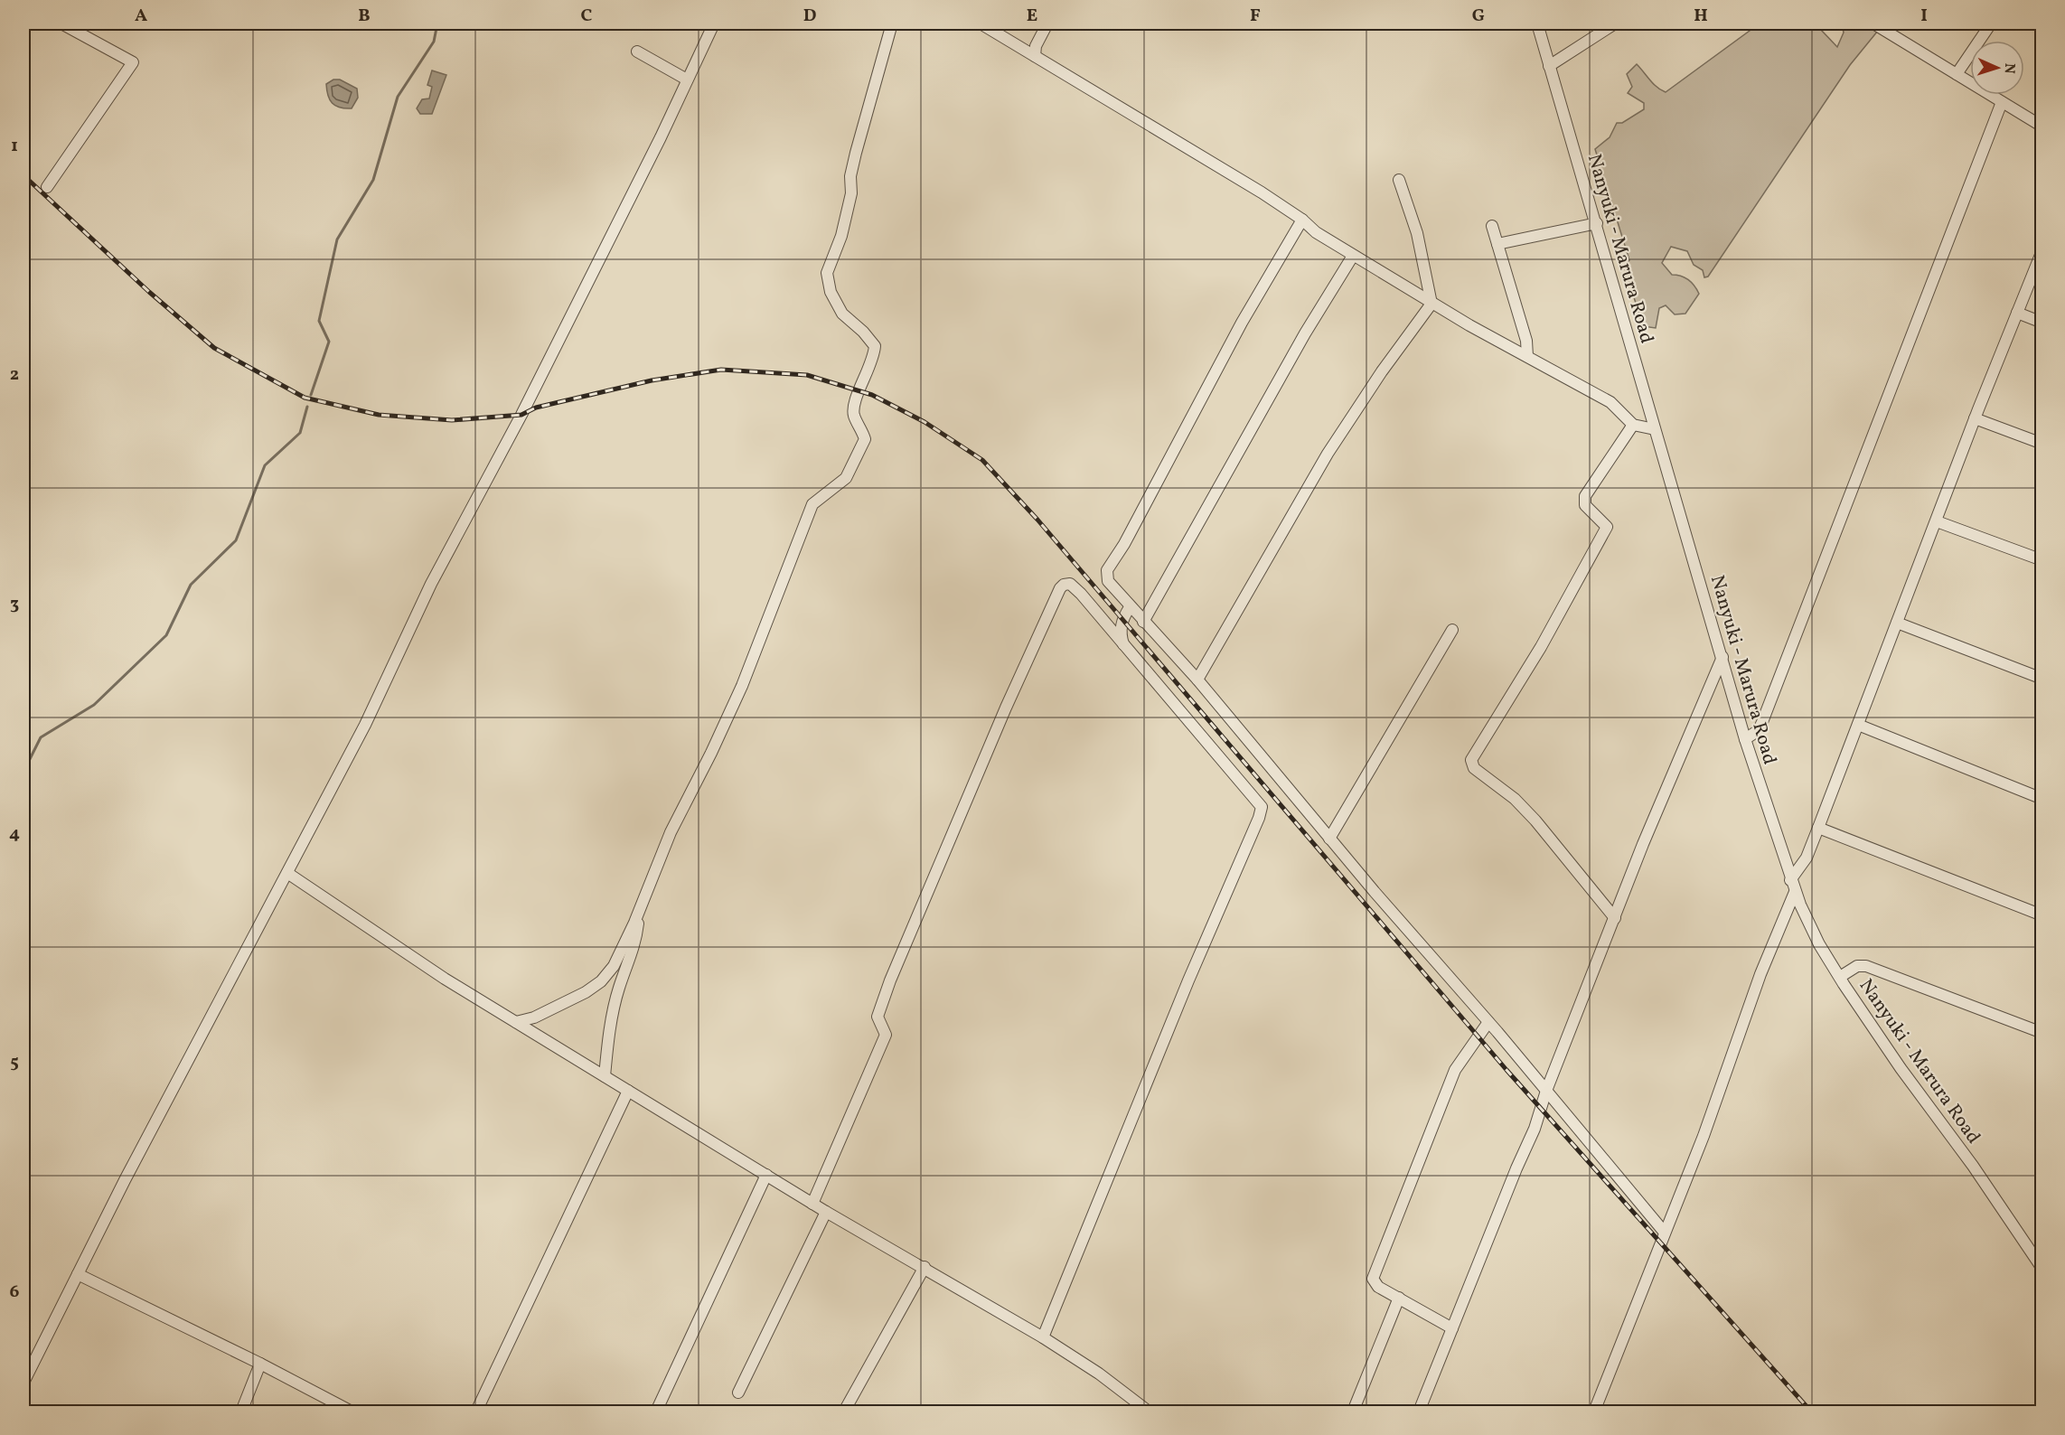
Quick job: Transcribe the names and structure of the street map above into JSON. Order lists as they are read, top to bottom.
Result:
{
  "streets": {
    "street": ["Nanyuki - Marura Road"]
  },
  "north": "right",
  "grid": {
    "columns": [
      "A",
      "B",
      "C",
      "D",
      "E",
      "F",
      "G",
      "H",
      "I"
    ],
    "rows": [
      "1",
      "2",
      "3",
      "4",
      "5",
      "6"
    ]
  }
}
